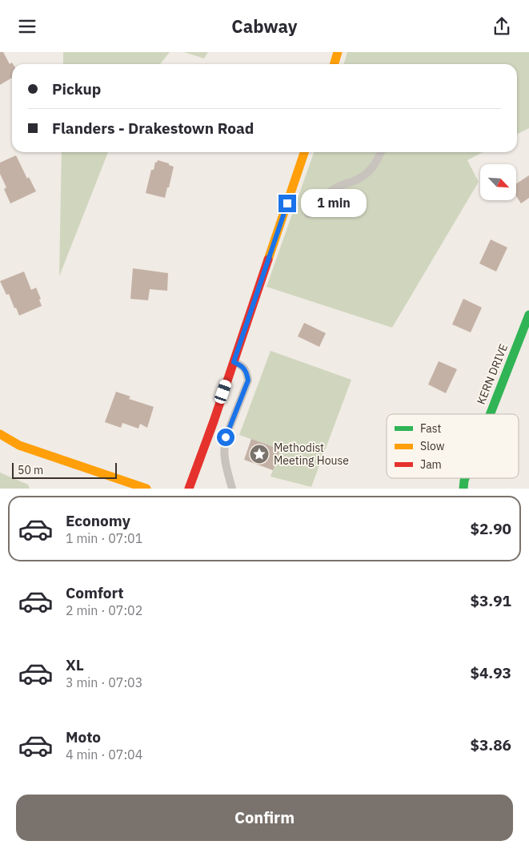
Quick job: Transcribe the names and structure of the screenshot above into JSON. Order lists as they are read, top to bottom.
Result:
{
  "streets": {
    "street": ["KERN DRIVE"]
  },
  "places": {
    "place": ["Methodist Meeting House"]
  },
  "legend": ["Fast", "Slow", "Jam"],
  "scale_bar": "50 m",
  "north": "bottom right",
  "page": {
    "header": "Cabway",
    "banner": ["Pickup", "Flanders - Drakestown Road"],
    "bubble": "1 min",
    "scale": "50 m",
    "list": [
      {
        "name": "Economy",
        "note": "1 min · 07:01",
        "value": "$2.90"
      },
      {
        "name": "Comfort",
        "note": "2 min · 07:02",
        "value": "$3.91"
      },
      {
        "name": "XL",
        "note": "3 min · 07:03",
        "value": "$4.93"
      },
      {
        "name": "Moto",
        "note": "4 min · 07:04",
        "value": "$3.86"
      }
    ],
    "buttons": "Confirm"
  }
}
